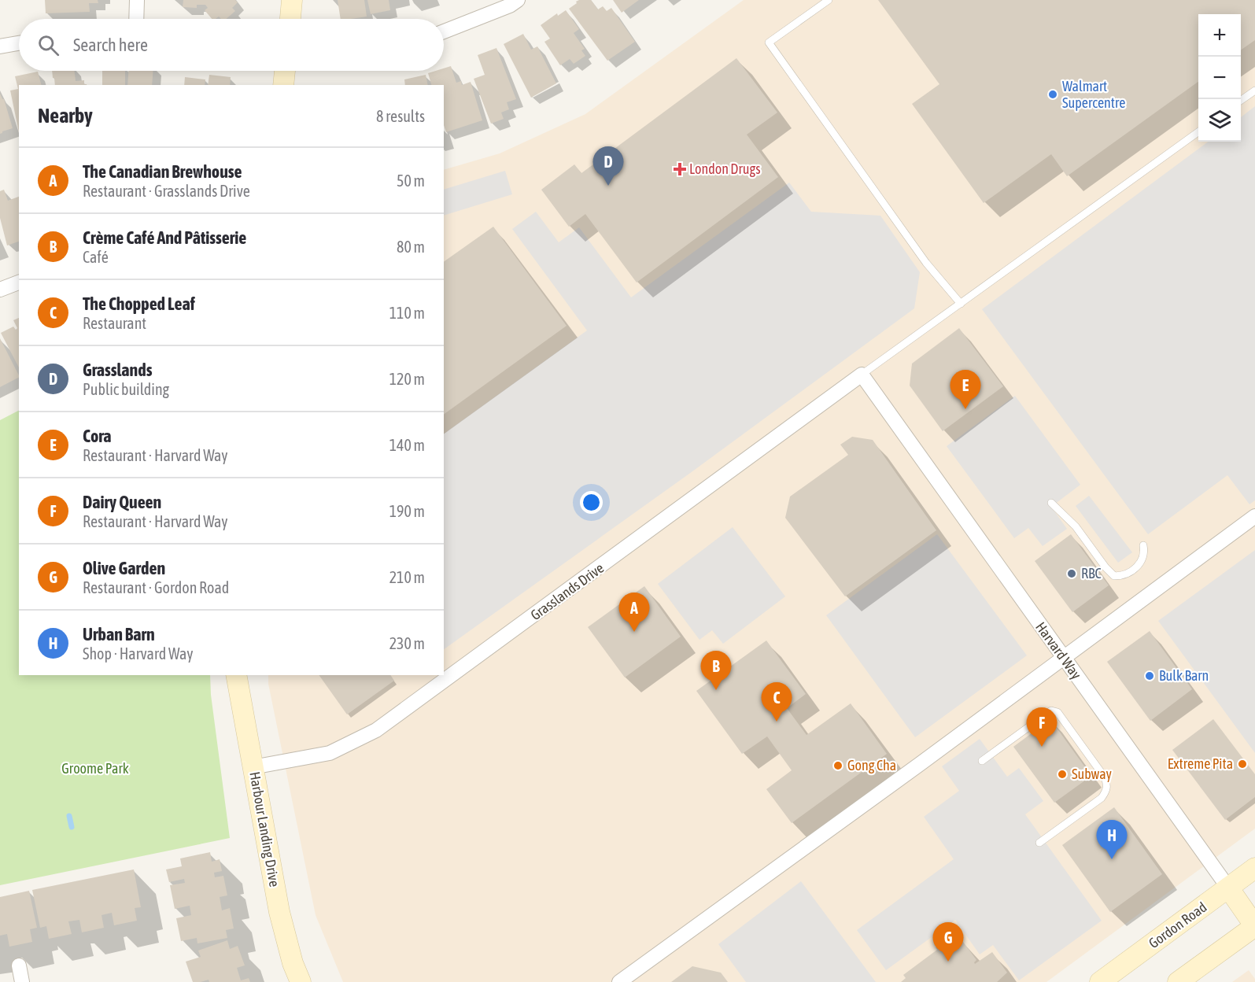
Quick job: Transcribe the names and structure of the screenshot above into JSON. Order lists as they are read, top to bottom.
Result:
{
  "streets": {
    "street": [
      "Grasslands Drive",
      "Harvard Way",
      "Harbour Landing Drive",
      "Gordon Road"
    ]
  },
  "crossings": [
    ["Grasslands Drive", "Harvard Way"],
    ["Grasslands Drive", "Harbour Landing Drive"],
    ["Harvard Way", "Gordon Road"]
  ],
  "parks": ["Groome Park"],
  "places": {
    "other": [
      "Walmart Supercentre",
      "RBC",
      "Bulk Barn",
      "Extreme Pita",
      "Gong Cha",
      "Subway"
    ],
    "health": ["London Drugs"]
  },
  "page": {
    "map_buttons": ["+", "−"],
    "search": "Search here",
    "heading": ["Nearby", "8 results"],
    "pins": [
      "D",
      "E",
      "A",
      "B",
      "C",
      "F",
      "H",
      "G"
    ],
    "list": [
      {
        "mark": "A",
        "name": "The Canadian Brewhouse",
        "note": "Restaurant · Grasslands Drive",
        "value": "50 m"
      },
      {
        "mark": "B",
        "name": "Crème Café And Pâtisserie",
        "note": "Café",
        "value": "80 m"
      },
      {
        "mark": "C",
        "name": "The Chopped Leaf",
        "note": "Restaurant",
        "value": "110 m"
      },
      {
        "mark": "D",
        "name": "Grasslands",
        "note": "Public building",
        "value": "120 m"
      },
      {
        "mark": "E",
        "name": "Cora",
        "note": "Restaurant · Harvard Way",
        "value": "140 m"
      },
      {
        "mark": "F",
        "name": "Dairy Queen",
        "note": "Restaurant · Harvard Way",
        "value": "190 m"
      },
      {
        "mark": "G",
        "name": "Olive Garden",
        "note": "Restaurant · Gordon Road",
        "value": "210 m"
      },
      {
        "mark": "H",
        "name": "Urban Barn",
        "note": "Shop · Harvard Way",
        "value": "230 m"
      }
    ]
  }
}
